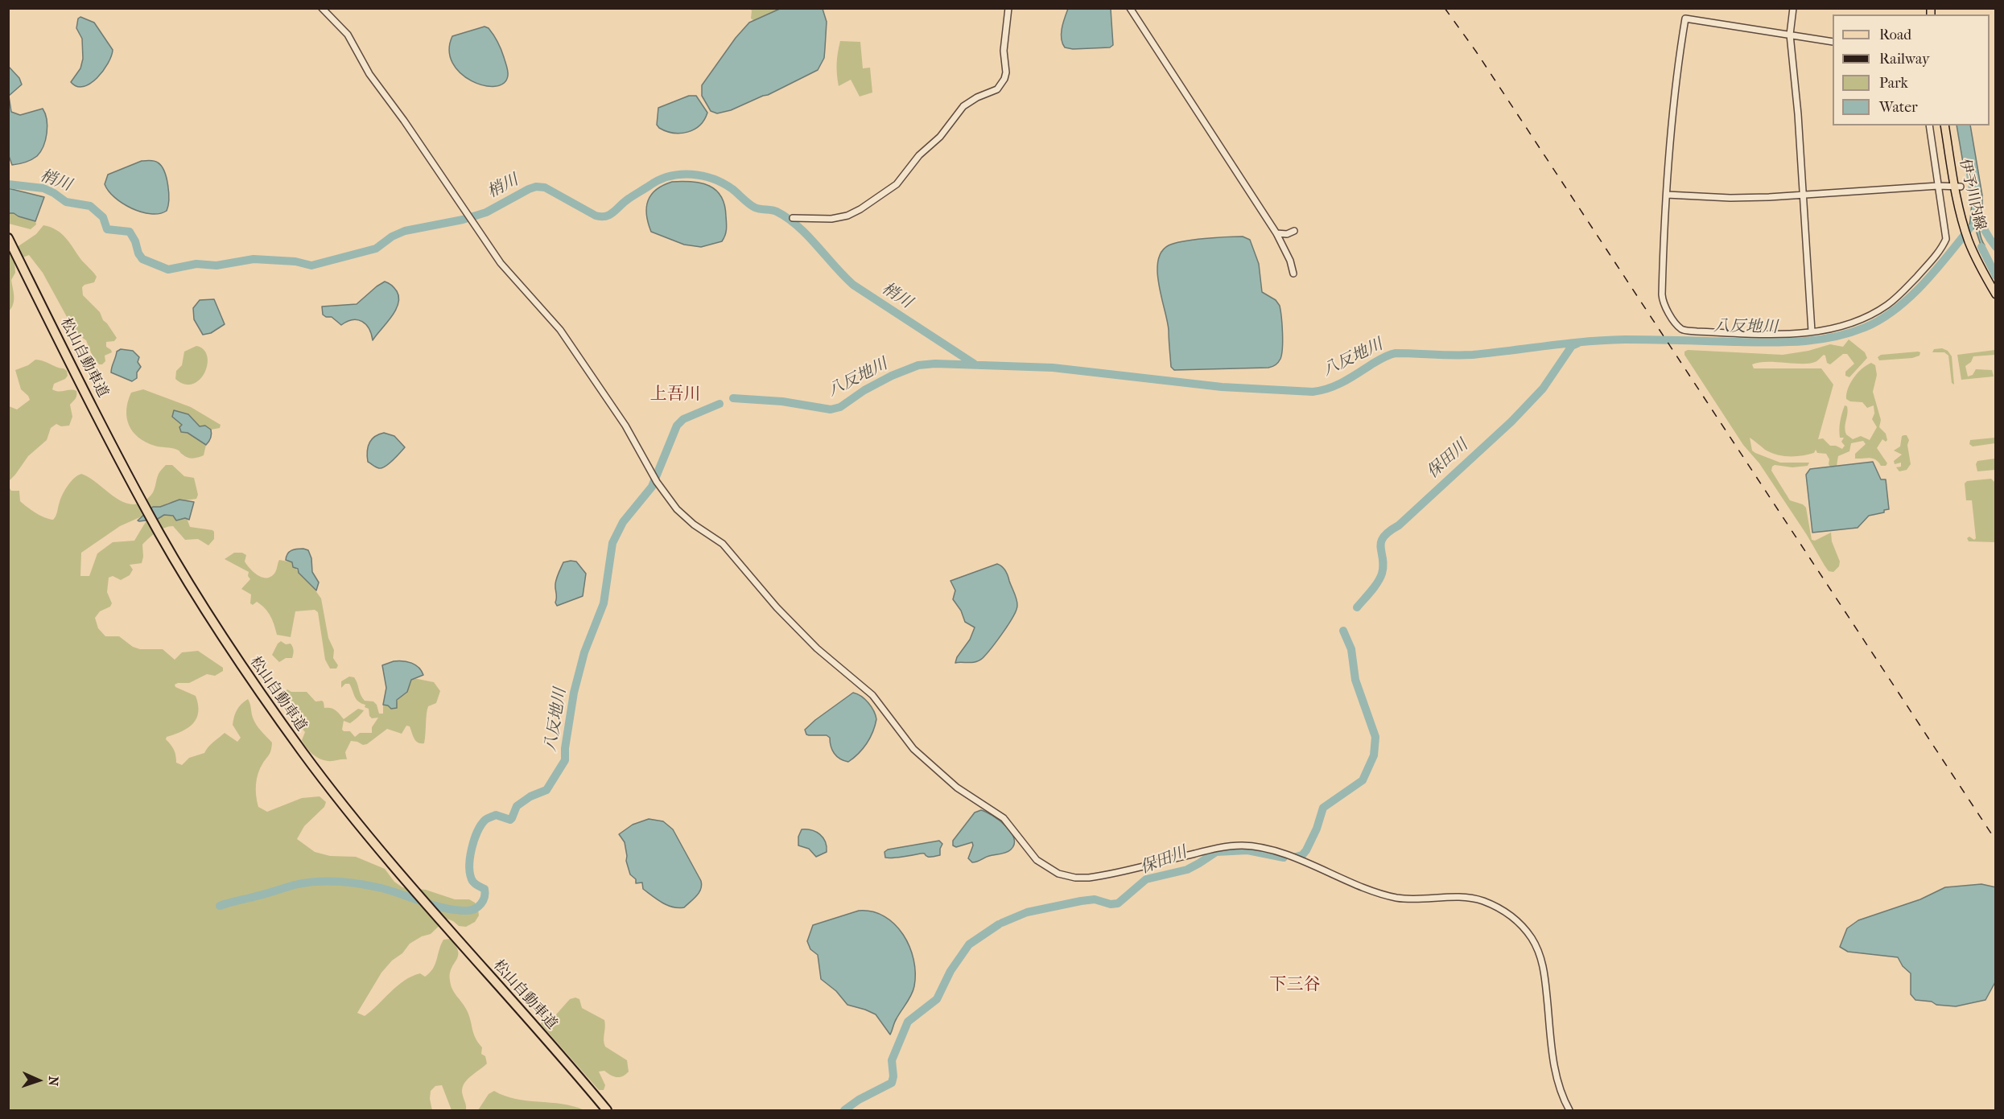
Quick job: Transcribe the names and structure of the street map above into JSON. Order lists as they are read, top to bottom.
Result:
{
  "streets": {
    "highway": ["松山自動車道"],
    "main road": ["伊予川内線"]
  },
  "districts": ["上吾川", "下三谷"],
  "water": ["梢川", "八反地川", "保田川"],
  "legend": [
    "Road",
    "Railway",
    "Park",
    "Water"
  ],
  "north": "right"
}
